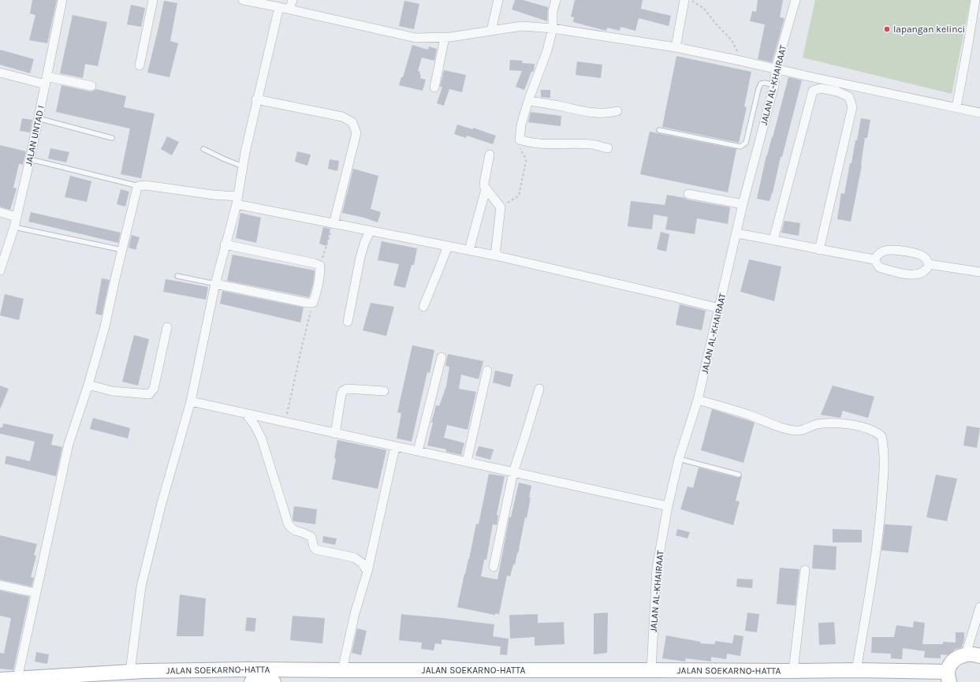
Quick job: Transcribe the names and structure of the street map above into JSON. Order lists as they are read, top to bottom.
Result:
{
  "streets": {
    "main road": ["JALAN SOEKARNO-HATTA"],
    "street": ["JALAN AL-KHAIRAAT", "JALAN UNTAD I"]
  },
  "crossings": [
    ["JALAN AL-KHAIRAAT", "JALAN SOEKARNO-HATTA"]
  ],
  "places": ["lapangan kelinci"]
}
